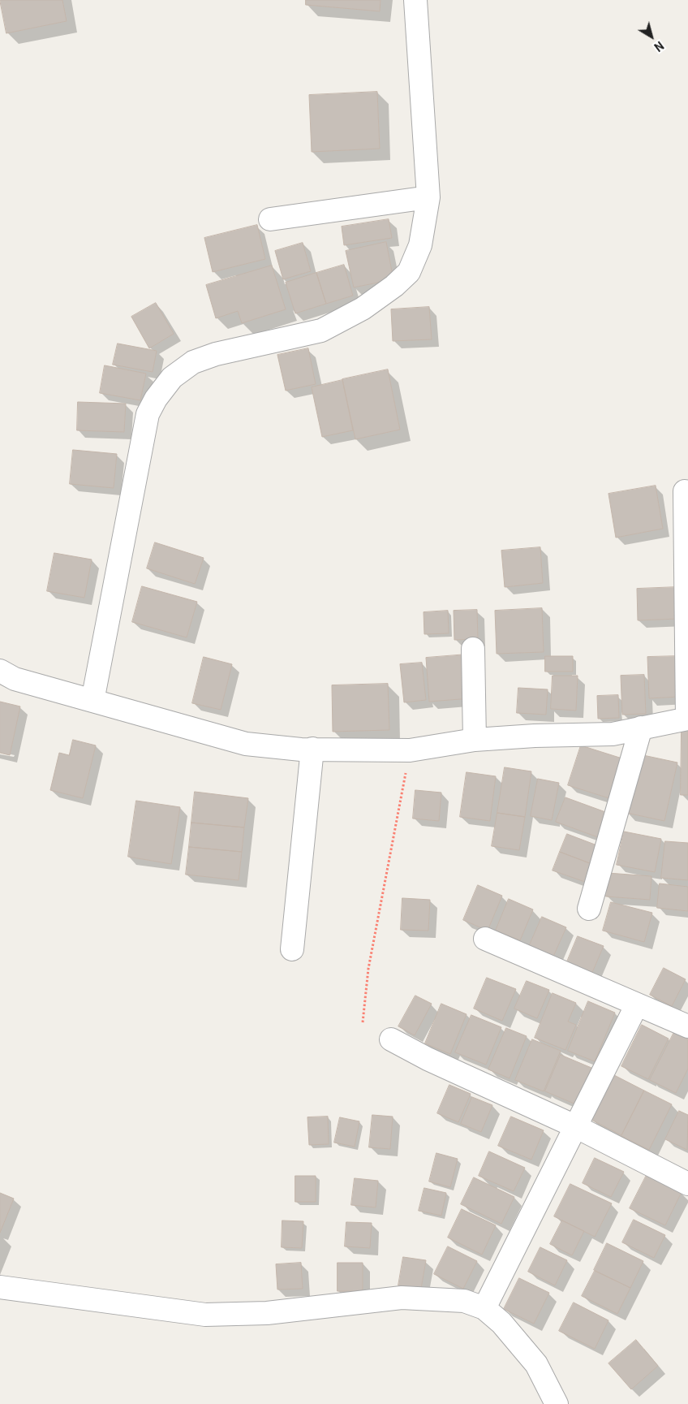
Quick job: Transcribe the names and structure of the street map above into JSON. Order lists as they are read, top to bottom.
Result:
{
  "north": "bottom right"
}
